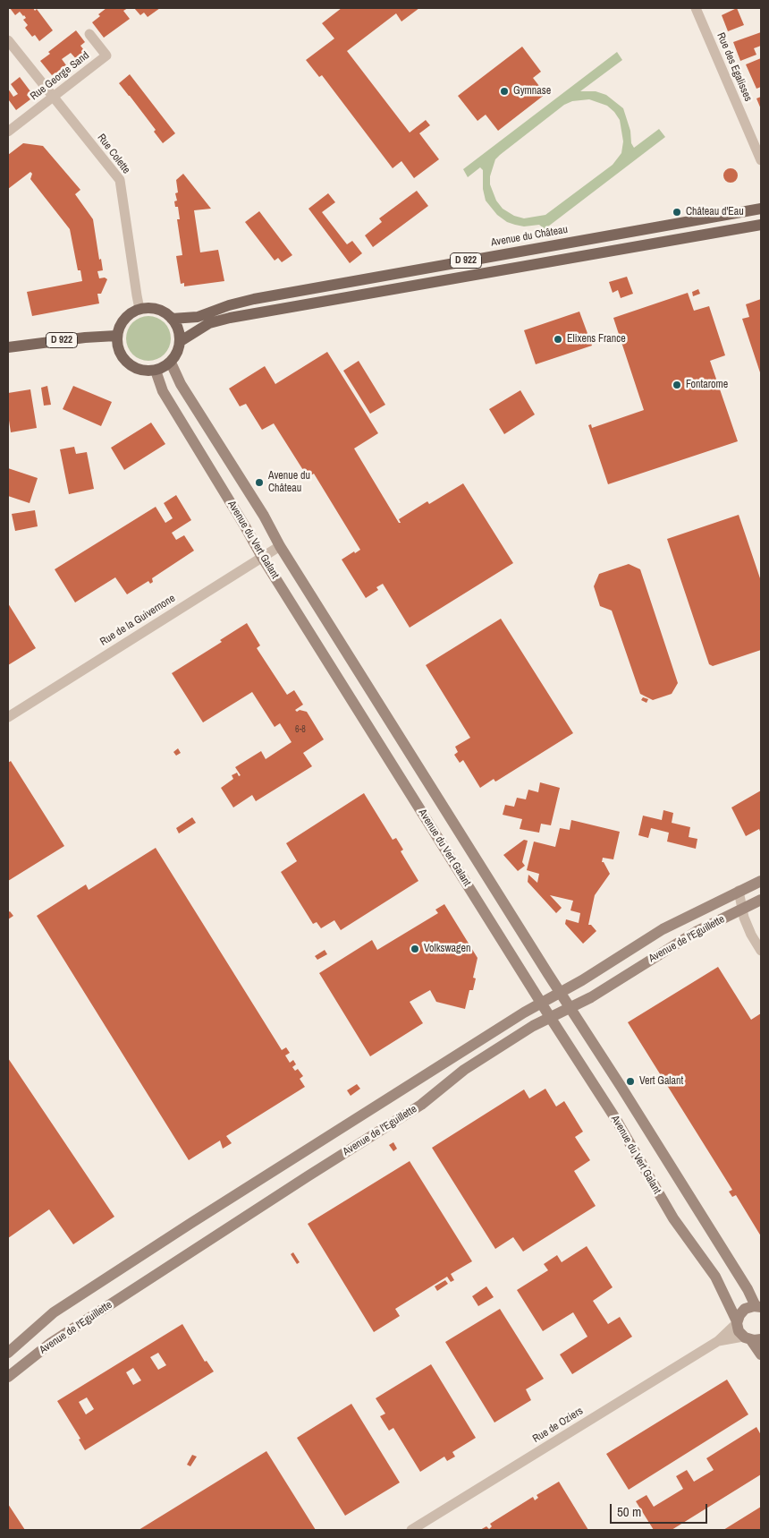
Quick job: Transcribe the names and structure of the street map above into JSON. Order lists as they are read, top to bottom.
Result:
{
  "streets": {
    "main road": ["Avenue du Château", "D 922"],
    "street": [
      "Rue des Egalisses",
      "Rue George Sand",
      "Rue Colette",
      "Avenue du Vert Galant",
      "Rue de la Guivernone",
      "Avenue de l'Eguillette",
      "Rue de Oziers"
    ]
  },
  "crossings": [
    ["Rue George Sand", "Rue Colette"],
    ["Rue Colette", "Avenue du Château"],
    ["Rue Colette", "D 922"],
    ["Rue Colette", "Avenue du Vert Galant"],
    ["Avenue du Château", "D 922"],
    ["Avenue du Château", "Avenue du Vert Galant"],
    ["D 922", "Avenue du Vert Galant"],
    ["Avenue du Vert Galant", "Rue de la Guivernone"],
    ["Avenue du Vert Galant", "Avenue de l'Eguillette"],
    ["Avenue du Vert Galant", "Rue de Oziers"]
  ],
  "places": [
    "Gymnase",
    "Château d'Eau",
    "Elixens France",
    "Fontarome",
    "Avenue du Château",
    "Volkswagen",
    "Vert Galant"
  ],
  "house_numbers": ["6-8"],
  "scale_bar": "50 m"
}
